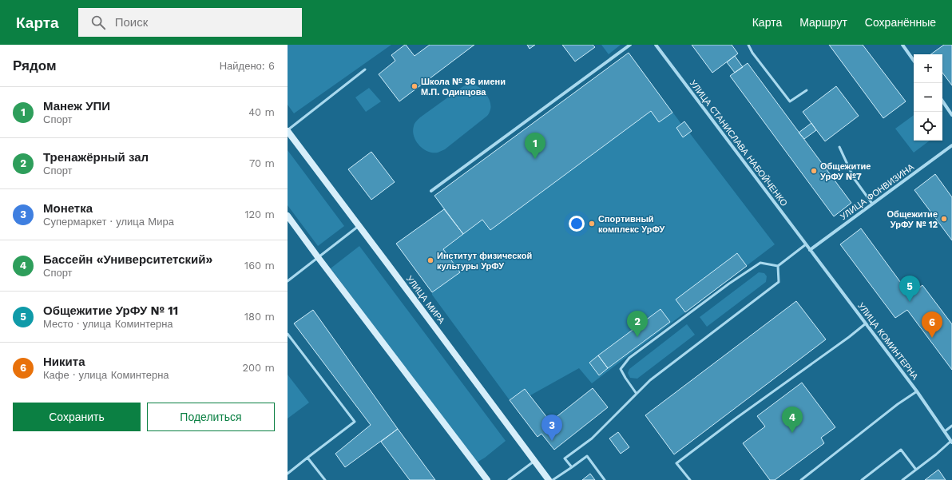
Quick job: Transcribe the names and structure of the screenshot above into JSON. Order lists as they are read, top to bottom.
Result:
{
  "streets": {
    "street": [
      "УЛИЦА СТАНИСЛАВА НАБОЙЧЕНКО",
      "УЛИЦА ФОНВИЗИНА",
      "УЛИЦА МИРА",
      "УЛИЦА КОМИНТЕРНА"
    ]
  },
  "crossings": [
    ["УЛИЦА СТАНИСЛАВА НАБОЙЧЕНКО", "УЛИЦА ФОНВИЗИНА"],
    ["УЛИЦА СТАНИСЛАВА НАБОЙЧЕНКО", "УЛИЦА КОМИНТЕРНА"],
    ["УЛИЦА ФОНВИЗИНА", "УЛИЦА КОМИНТЕРНА"]
  ],
  "places": [
    "Школа № 36 имени М.П. Одинцова",
    "Общежитие УрФУ №7",
    "Общежитие УрФУ № 12",
    "Спортивный комплекс УрФУ",
    "Институт физической культуры УрФУ"
  ],
  "page": {
    "header": "Карта",
    "search": "Поиск",
    "nav": ["Карта", "Маршрут", "Сохранённые"],
    "heading": ["Рядом", "Найдено: 6"],
    "map_buttons": ["+", "−"],
    "list": [
      {
        "mark": "1",
        "name": "Манеж УПИ",
        "note": "Спорт",
        "value": "40 m"
      },
      {
        "mark": "2",
        "name": "Тренажёрный зал",
        "note": "Спорт",
        "value": "70 m"
      },
      {
        "mark": "3",
        "name": "Монетка",
        "note": "Супермаркет · улица Мира",
        "value": "120 m"
      },
      {
        "mark": "4",
        "name": "Бассейн «Университетский»",
        "note": "Спорт",
        "value": "160 m"
      },
      {
        "mark": "5",
        "name": "Общежитие УрФУ № 11",
        "note": "Место · улица Коминтерна",
        "value": "180 m"
      },
      {
        "mark": "6",
        "name": "Никита",
        "note": "Кафе · улица Коминтерна",
        "value": "200 m"
      }
    ],
    "pins": [
      "1",
      "5",
      "2",
      "6",
      "4",
      "3"
    ],
    "buttons": ["Сохранить", "Поделиться"]
  }
}
